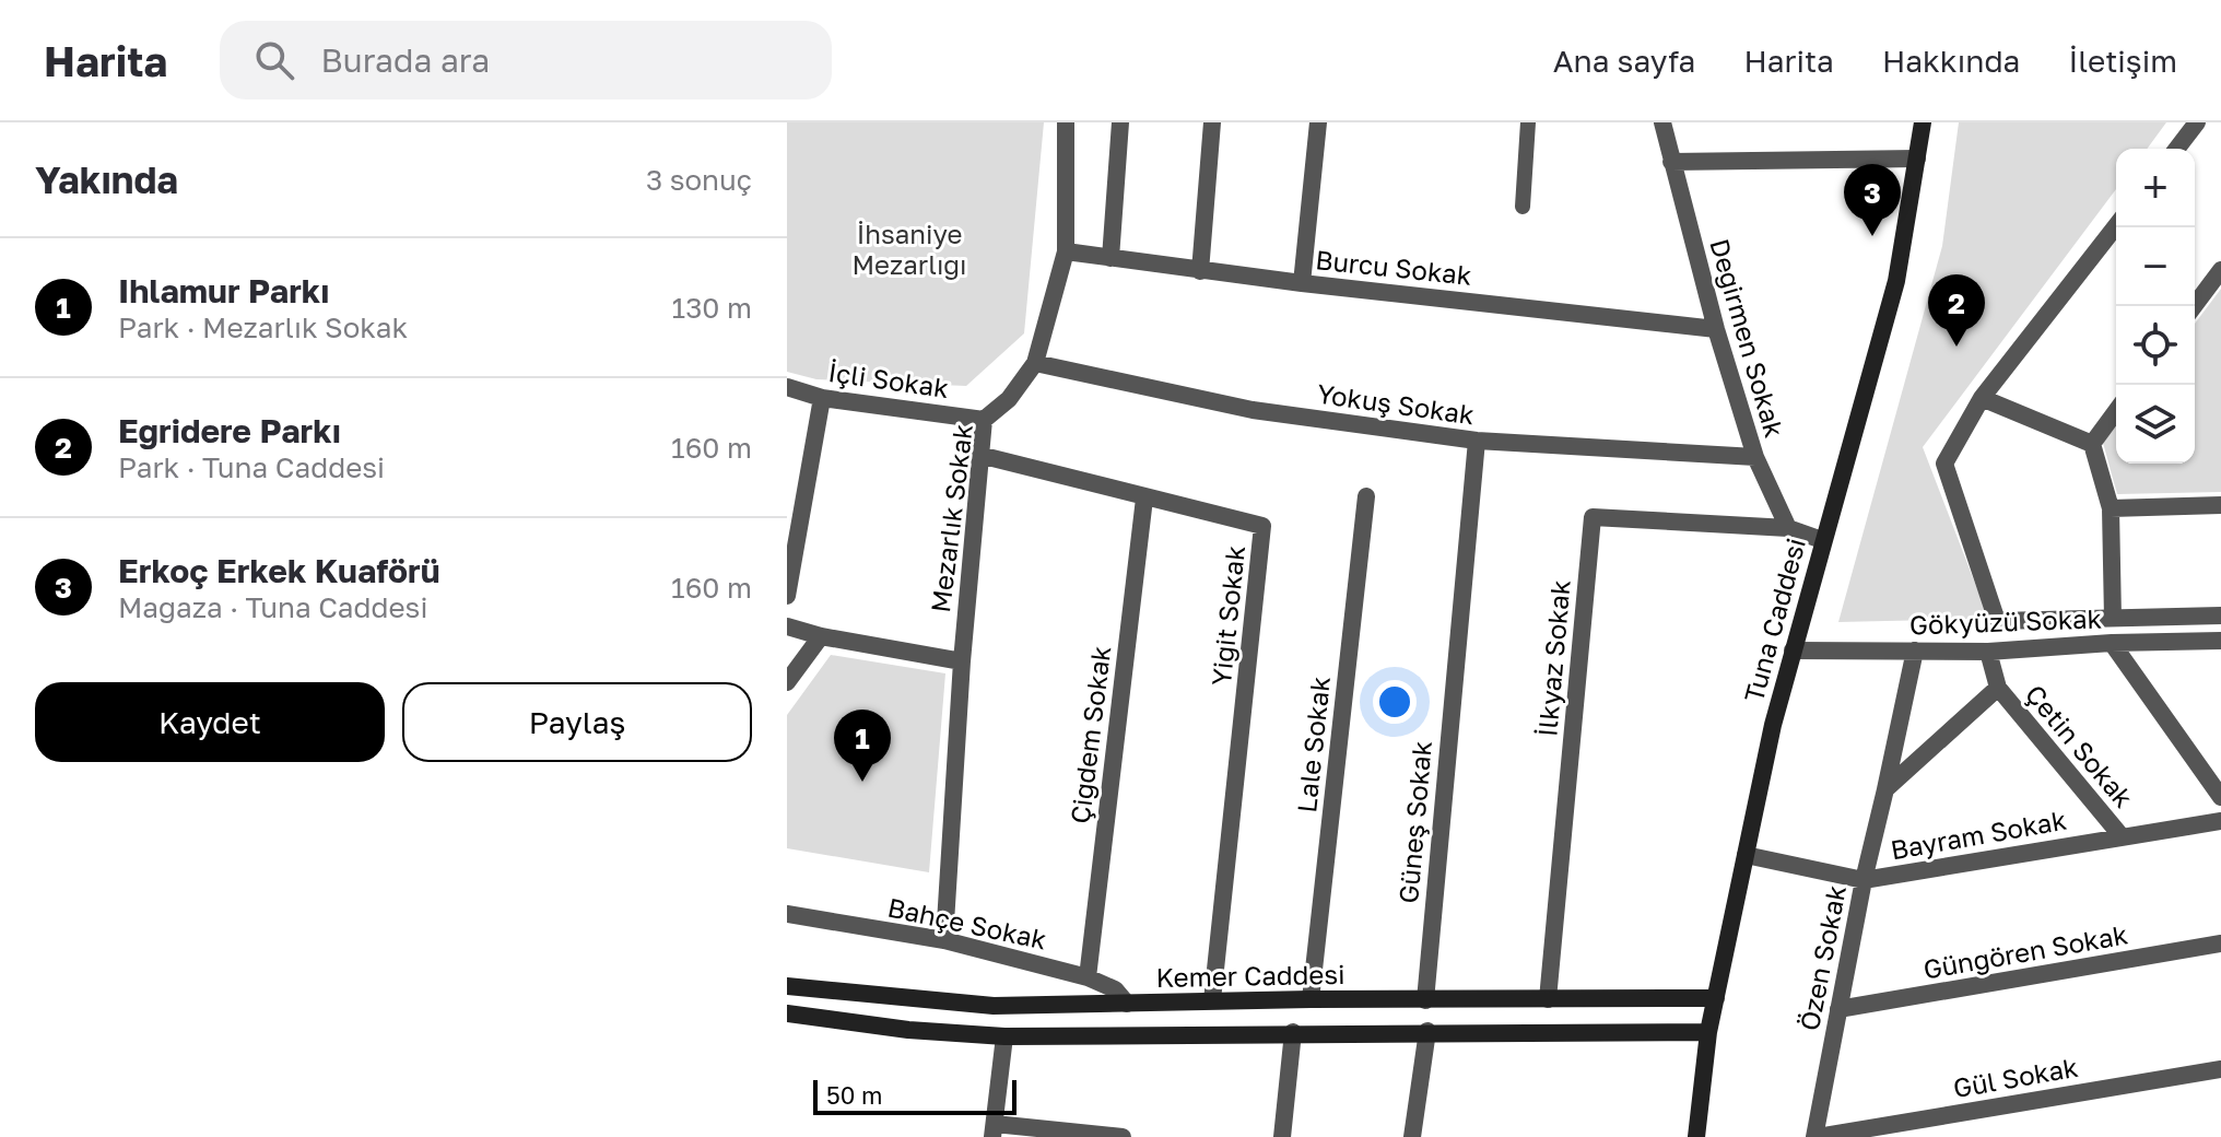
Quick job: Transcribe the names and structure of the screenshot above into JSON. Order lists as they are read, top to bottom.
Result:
{
  "streets": {
    "street": [
      "Burcu Sokak",
      "Değirmen Sokak",
      "İçli Sokak",
      "Yokuş Sokak",
      "Mezarlık Sokak",
      "Yiğit Sokak",
      "Tuna Caddesi",
      "Gökyüzü Sokak",
      "İlkyaz Sokak",
      "Çiğdem Sokak",
      "Lale Sokak",
      "Çetin Sokak",
      "Güneş Sokak",
      "Bayram Sokak",
      "Bahçe Sokak",
      "Güngören Sokak",
      "Özen Sokak",
      "Kemer Caddesi",
      "Gül Sokak"
    ]
  },
  "crossings": [
    ["Burcu Sokak", "Değirmen Sokak"],
    ["Burcu Sokak", "Mezarlık Sokak"],
    ["Değirmen Sokak", "Yokuş Sokak"],
    ["Değirmen Sokak", "İlkyaz Sokak"],
    ["İçli Sokak", "Mezarlık Sokak"],
    ["Yokuş Sokak", "Mezarlık Sokak"],
    ["Yokuş Sokak", "Güneş Sokak"],
    ["Mezarlık Sokak", "Yiğit Sokak"],
    ["Mezarlık Sokak", "Bahçe Sokak"],
    ["Yiğit Sokak", "Çiğdem Sokak"],
    ["Yiğit Sokak", "Kemer Caddesi"],
    ["Tuna Caddesi", "Gökyüzü Sokak"],
    ["Tuna Caddesi", "Bayram Sokak"],
    ["Tuna Caddesi", "Kemer Caddesi"],
    ["Gökyüzü Sokak", "Özen Sokak"],
    ["İlkyaz Sokak", "Kemer Caddesi"],
    ["Çiğdem Sokak", "Bahçe Sokak"],
    ["Lale Sokak", "Kemer Caddesi"],
    ["Çetin Sokak", "Bayram Sokak"],
    ["Güneş Sokak", "Kemer Caddesi"],
    ["Bayram Sokak", "Özen Sokak"],
    ["Bahçe Sokak", "Kemer Caddesi"],
    ["Güngören Sokak", "Özen Sokak"],
    ["Özen Sokak", "Gül Sokak"]
  ],
  "parks": ["İhsaniye Mezarlığı"],
  "scale_bar": "50 m",
  "page": {
    "header": "Harita",
    "search": "Burada ara",
    "nav": [
      "Ana sayfa",
      "Harita",
      "Hakkında",
      "İletişim"
    ],
    "heading": ["Yakında", "3 sonuç"],
    "map_buttons": ["+", "−"],
    "pins": ["3", "2", "1"],
    "list": [
      {
        "mark": "1",
        "name": "Ihlamur Parkı",
        "note": "Park · Mezarlık Sokak",
        "value": "130 m"
      },
      {
        "mark": "2",
        "name": "Eğridere Parkı",
        "note": "Park · Tuna Caddesi",
        "value": "160 m"
      },
      {
        "mark": "3",
        "name": "Erkoç Erkek Kuaförü",
        "note": "Mağaza · Tuna Caddesi",
        "value": "160 m"
      }
    ],
    "buttons": ["Kaydet", "Paylaş"],
    "scale": "50 m"
  }
}
